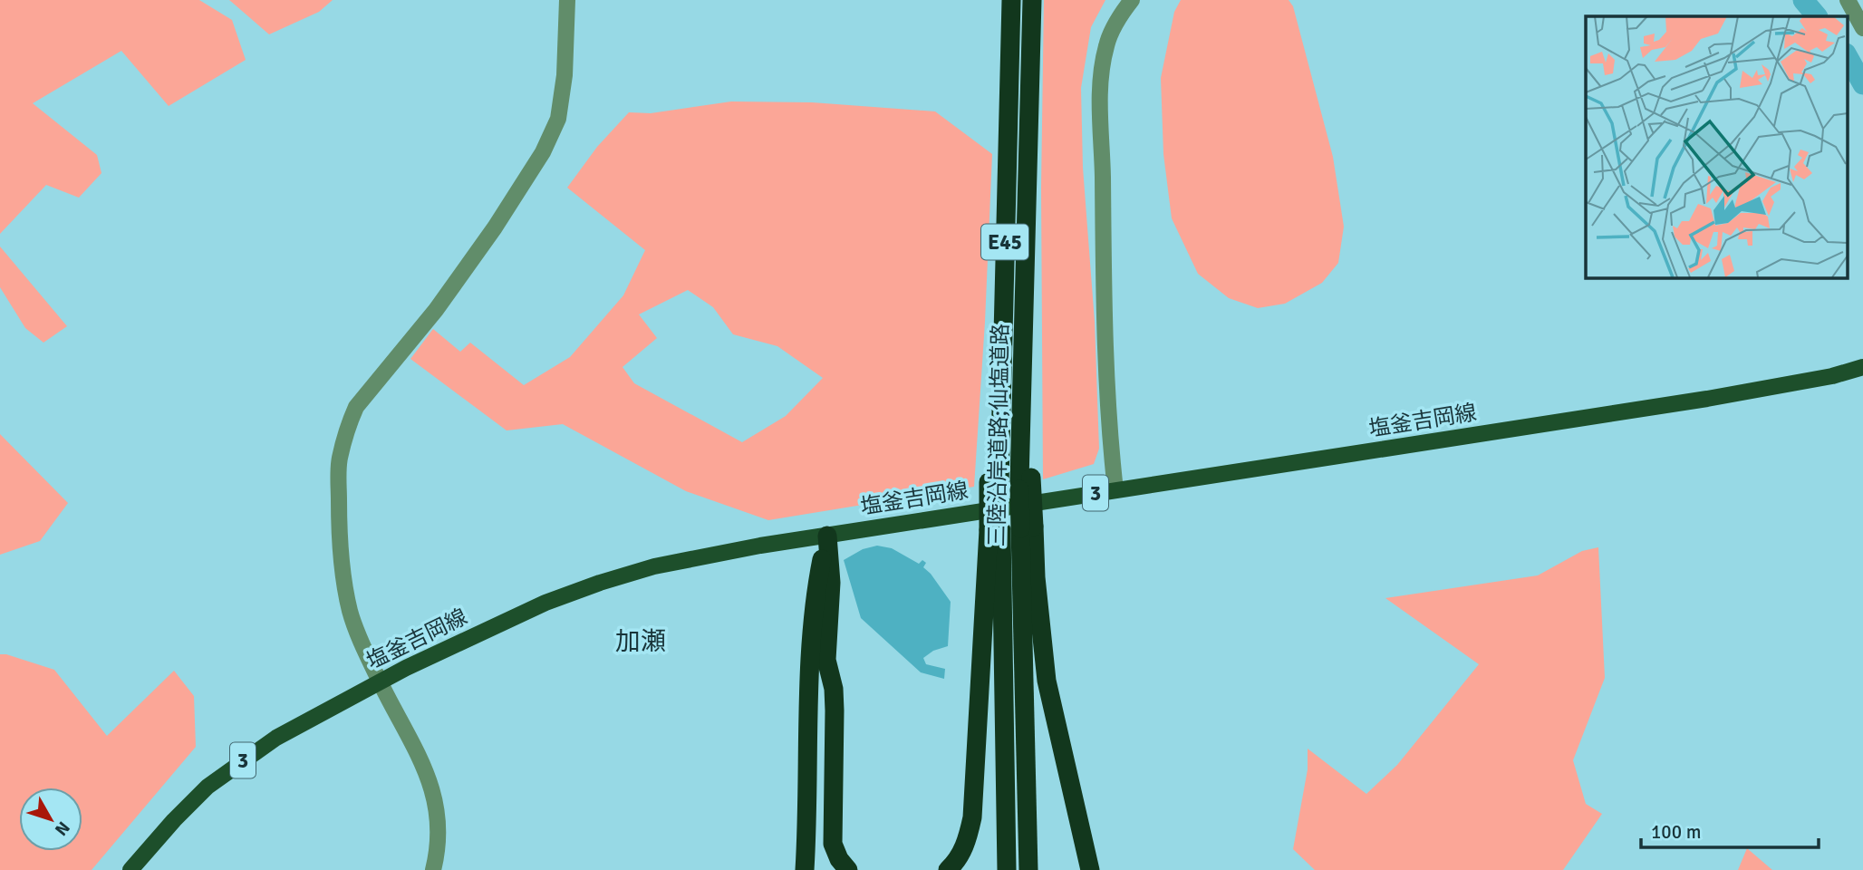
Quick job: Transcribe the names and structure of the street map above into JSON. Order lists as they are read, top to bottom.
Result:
{
  "streets": {
    "highway": ["E45", "三陸沿岸道路;仙塩道路"],
    "main road": ["塩釜吉岡線", "3"]
  },
  "districts": ["加瀬"],
  "scale_bar": "100 m",
  "north": "bottom right"
}
